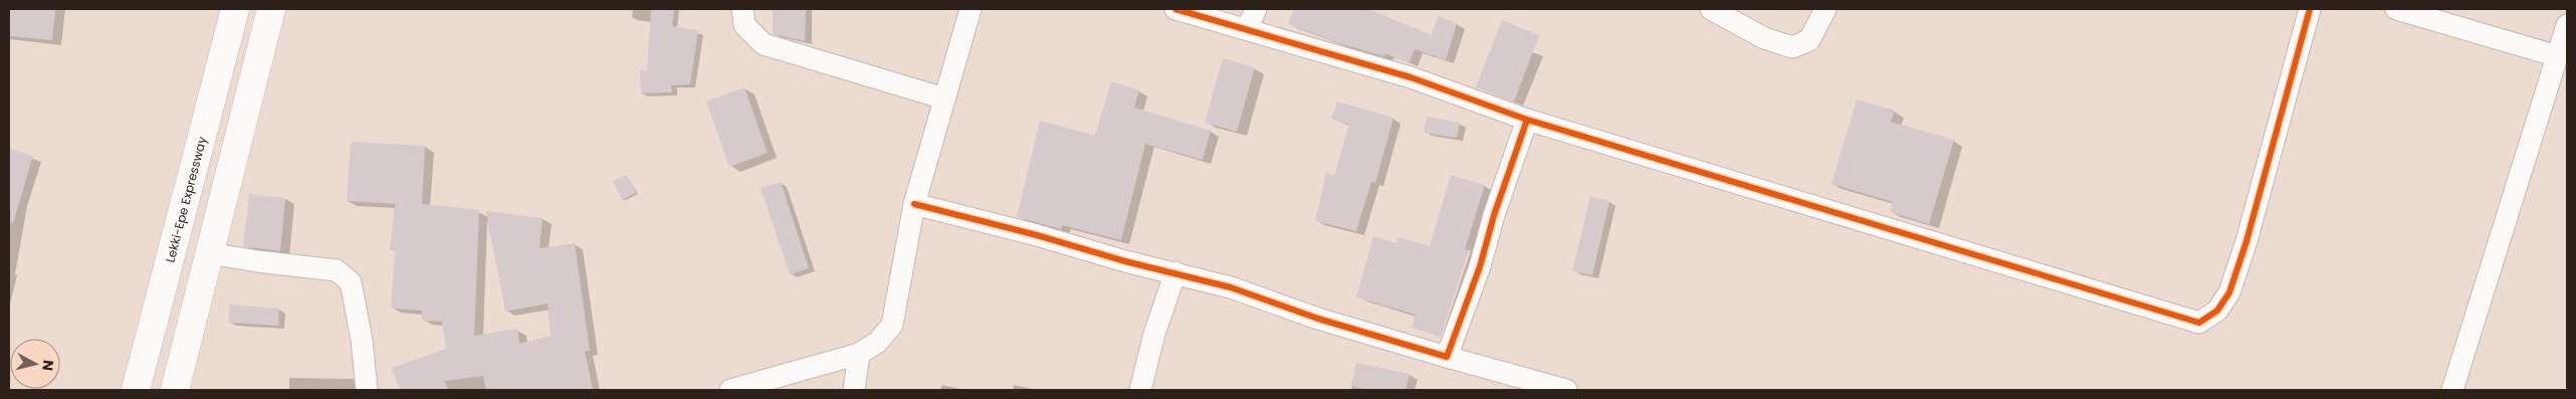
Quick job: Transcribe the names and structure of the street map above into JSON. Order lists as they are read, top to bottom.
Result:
{
  "streets": {
    "highway": ["Lekki-Epe Expressway"]
  },
  "north": "right"
}
